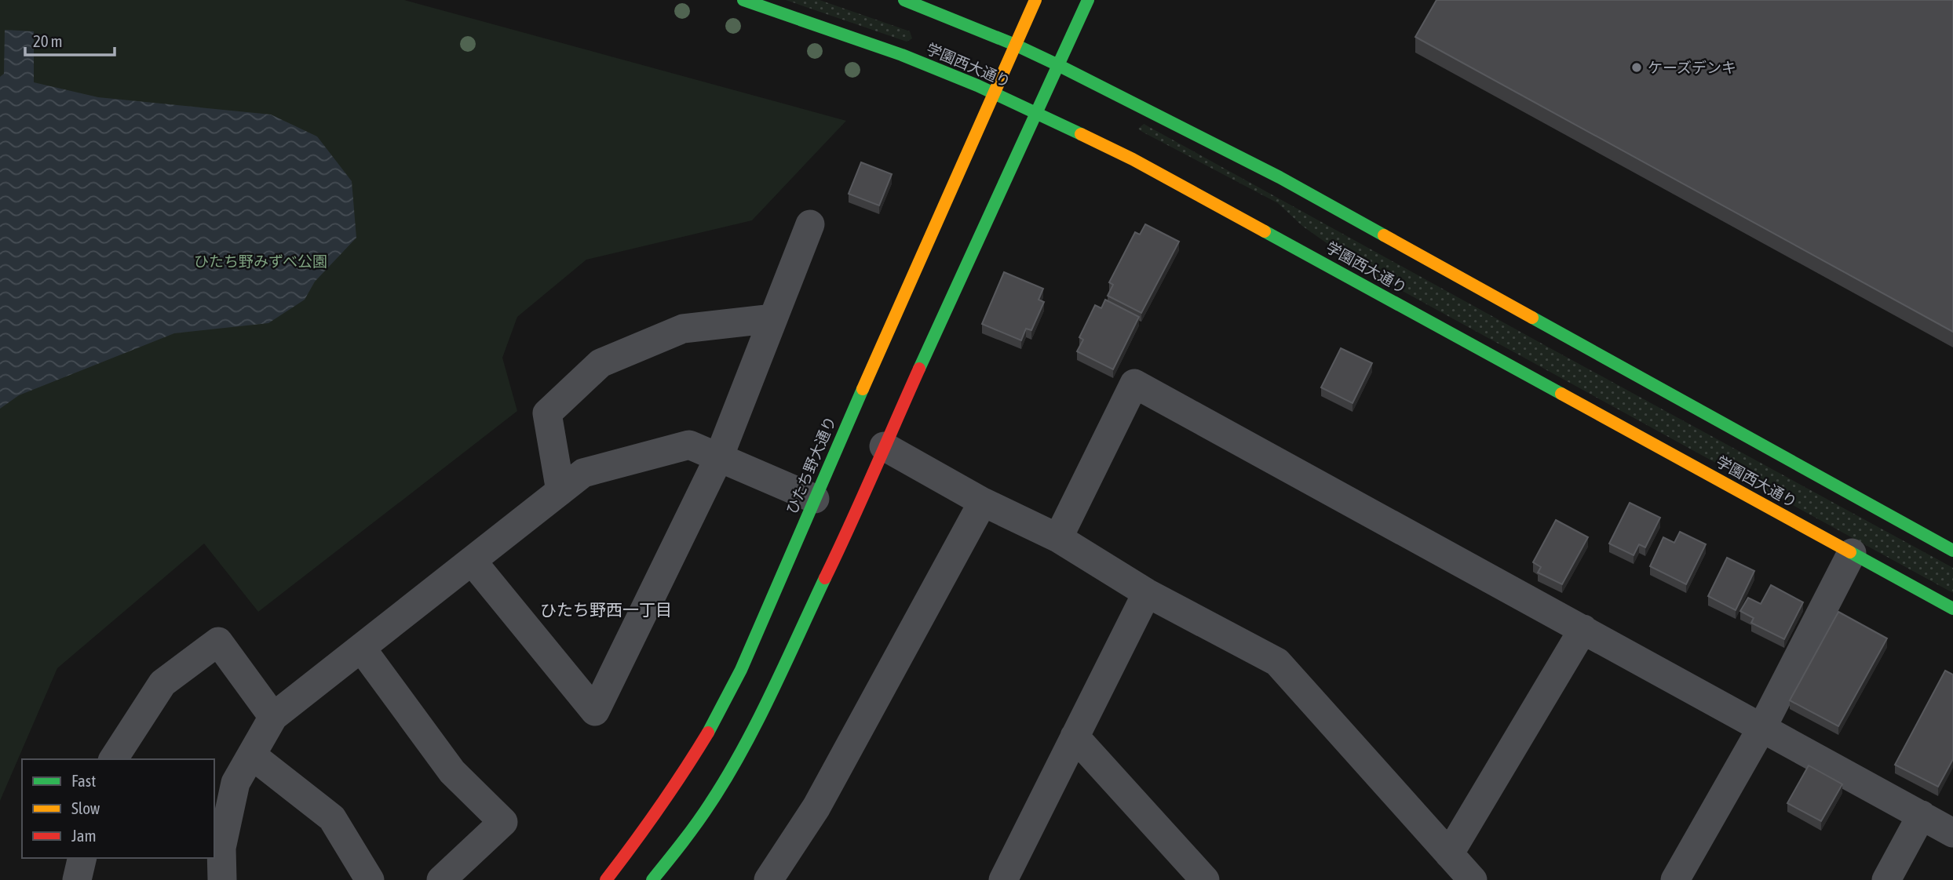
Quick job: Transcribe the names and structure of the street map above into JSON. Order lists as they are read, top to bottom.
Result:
{
  "streets": {
    "main road": ["学園西大通り", "ひたち野大通り"]
  },
  "crossings": [
    ["学園西大通り", "ひたち野大通り"]
  ],
  "districts": ["ひたち野西一丁目"],
  "parks": ["ひたち野みずべ公園"],
  "places": ["ケーズデンキ"],
  "legend": ["Fast", "Slow", "Jam"],
  "scale_bar": "20 m"
}
